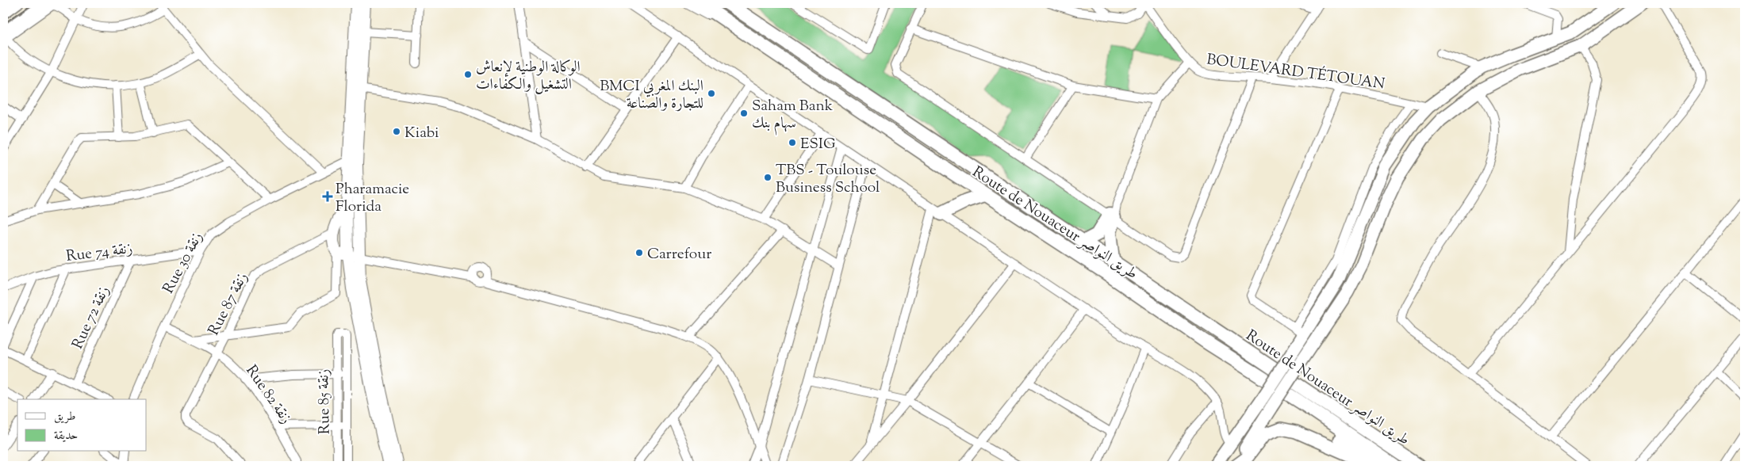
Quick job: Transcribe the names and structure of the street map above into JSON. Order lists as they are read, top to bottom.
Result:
{
  "streets": {
    "highway": ["Route de Nouaceur طريق النواصر"],
    "street": [
      "BOULEVARD TÉTOUAN",
      "Rue 74 زنقة",
      "Rue 30 زنقة",
      "Rue 87 زنقة",
      "Rue 72 زنقة",
      "Rue 82 زنقة",
      "Rue 85 زنقة"
    ]
  },
  "crossings": [
    ["Rue 74 زنقة", "Rue 30 زنقة"],
    ["Rue 74 زنقة", "Rue 72 زنقة"],
    ["Rue 30 زنقة", "Rue 82 زنقة"],
    ["Rue 87 زنقة", "Rue 82 زنقة"]
  ],
  "places": {
    "other": [
      "الوكالة الوطنية لإنعاش التشغيل والكفاءات",
      "BMCI البنك المغربي للتجارة والصناعة",
      "Saham Bank سهام بنك",
      "Kiabi",
      "ESIG",
      "TBS - Toulouse Business School",
      "Carrefour"
    ],
    "health": ["Pharamacie Florida"]
  },
  "legend": ["طريق", "حديقة"]
}
